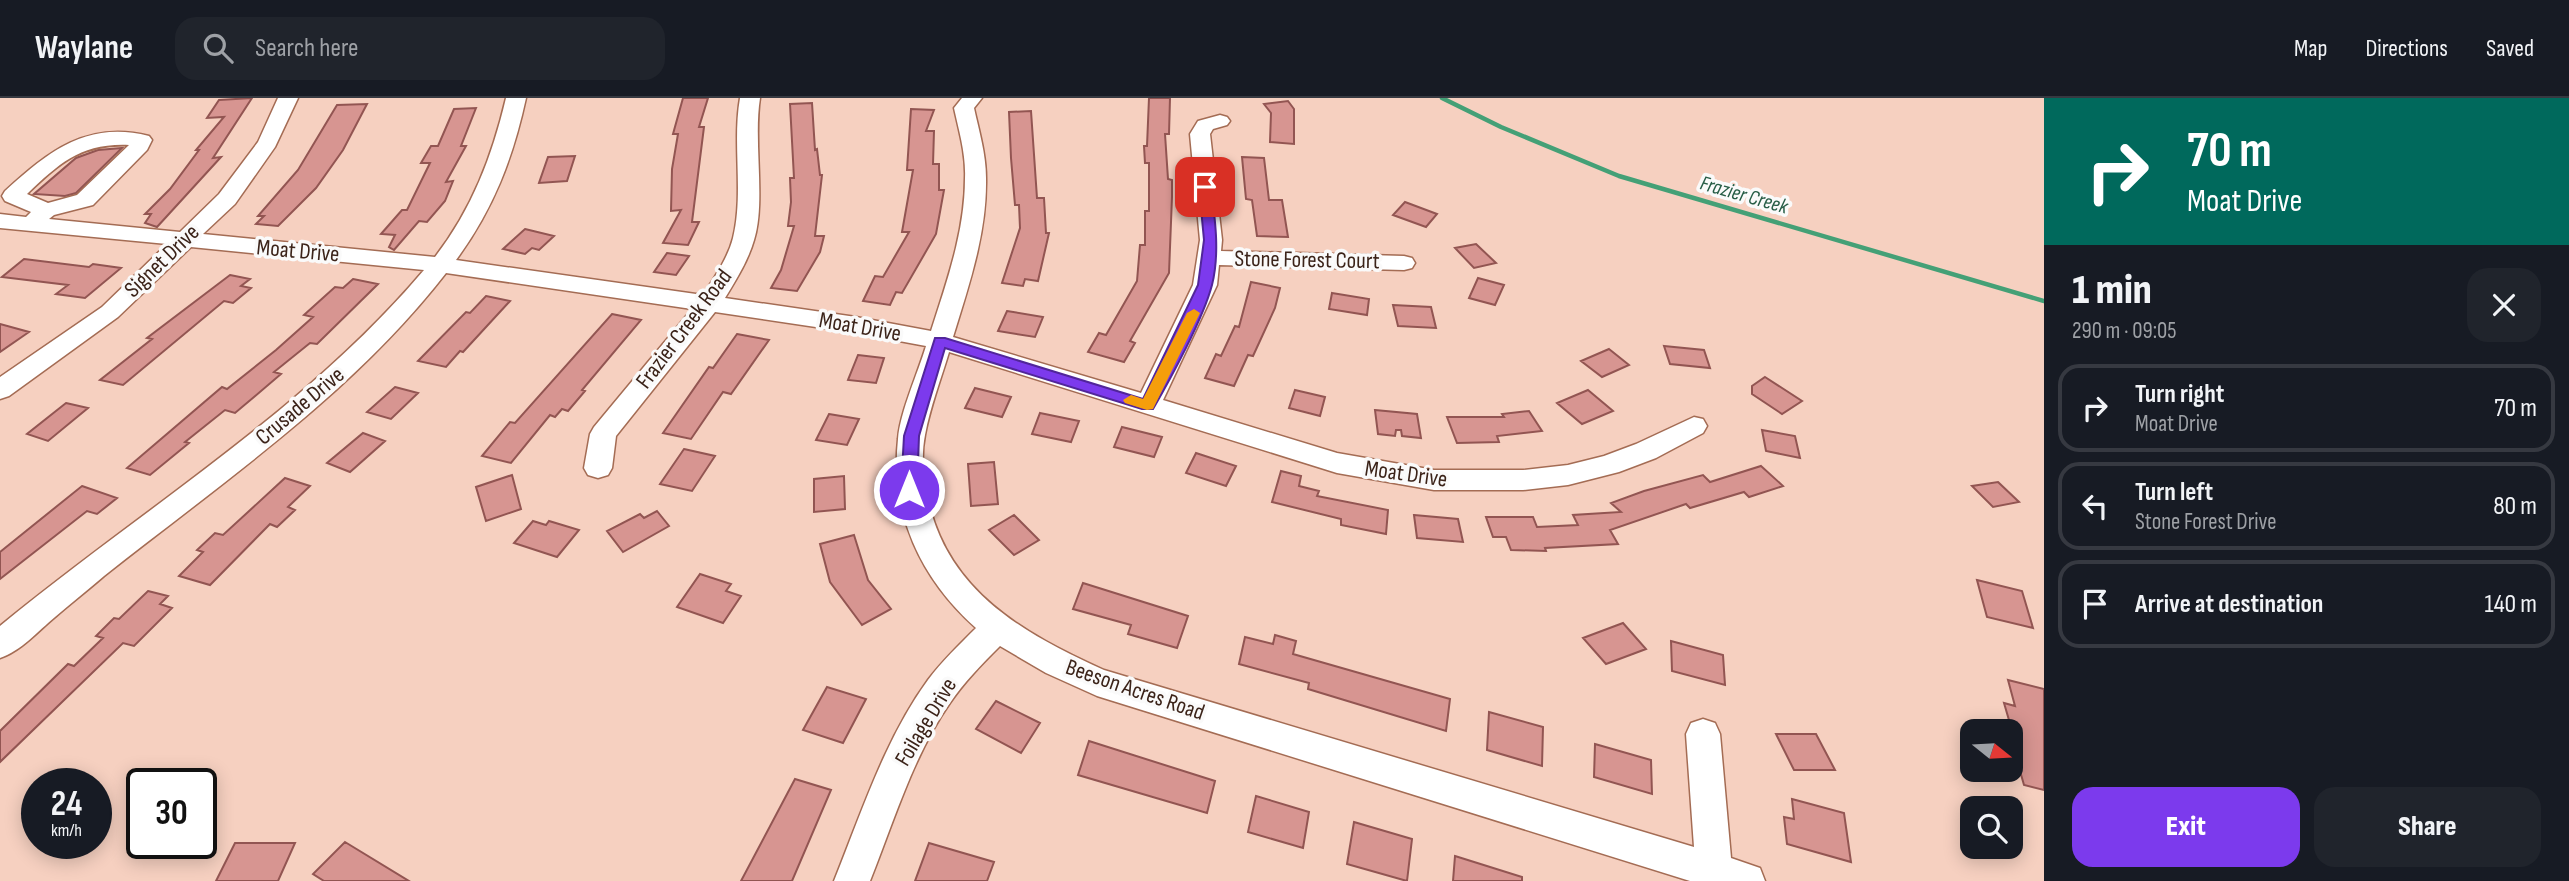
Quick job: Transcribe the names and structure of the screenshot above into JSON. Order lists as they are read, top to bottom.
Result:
{
  "streets": {
    "street": [
      "Moat Drive",
      "Stone Forest Court",
      "Signet Drive",
      "Frazier Creek Road",
      "Crusade Drive",
      "Beeson Acres Road",
      "Foilage Drive"
    ]
  },
  "crossings": [
    ["Moat Drive", "Signet Drive"],
    ["Moat Drive", "Frazier Creek Road"],
    ["Moat Drive", "Crusade Drive"],
    ["Moat Drive", "Beeson Acres Road"],
    ["Beeson Acres Road", "Foilage Drive"]
  ],
  "water": ["Frazier Creek"],
  "north": "right",
  "page": {
    "header": "Waylane",
    "search": "Search here",
    "nav": ["Map", "Directions", "Saved"],
    "turn": ["70 m", "Moat Drive"],
    "heading": ["1 min", "290 m · 09:05"],
    "list": [
      {
        "name": "Turn right",
        "note": "Moat Drive",
        "value": "70 m"
      },
      {
        "name": "Turn left",
        "note": "Stone Forest Drive",
        "value": "80 m"
      },
      {
        "name": "Arrive at destination",
        "value": "140 m"
      }
    ],
    "speed": "24 km/h",
    "limit": "30",
    "buttons": ["Exit", "Share"]
  }
}
